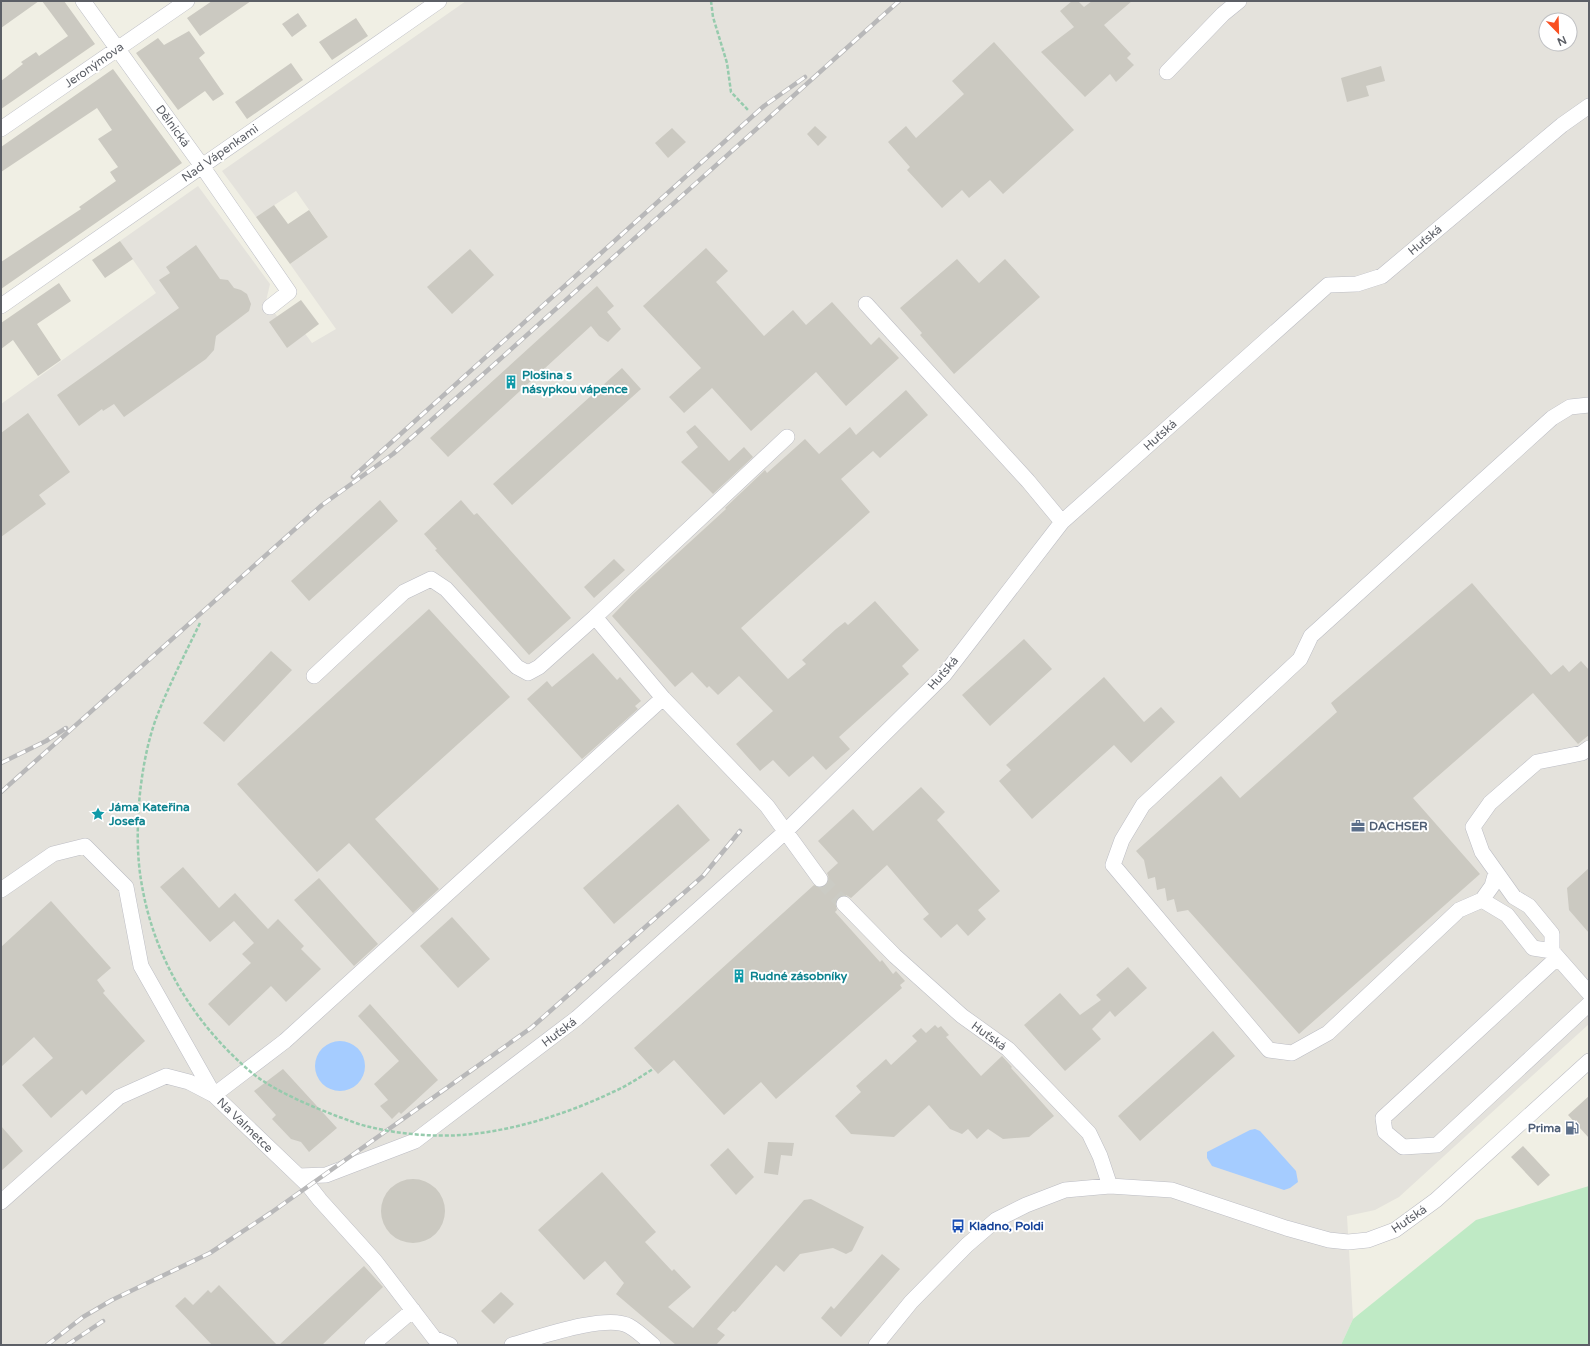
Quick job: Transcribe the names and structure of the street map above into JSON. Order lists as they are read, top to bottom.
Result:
{
  "streets": {
    "street": [
      "Jeronýmova",
      "Dělnická",
      "Nad Vápenkami",
      "Huťská",
      "Na Valmetce"
    ]
  },
  "crossings": [
    ["Jeronýmova", "Dělnická"],
    ["Dělnická", "Nad Vápenkami"],
    ["Huťská", "Na Valmetce"]
  ],
  "places": {
    "building": ["Plošina s násypkou vápence", "Rudné zásobníky"],
    "place": ["Jáma Kateřina Josefa"],
    "office": ["DACHSER"],
    "fuel station": ["Prima"],
    "bus stop": ["Kladno, Poldi"]
  },
  "north": "bottom right"
}
